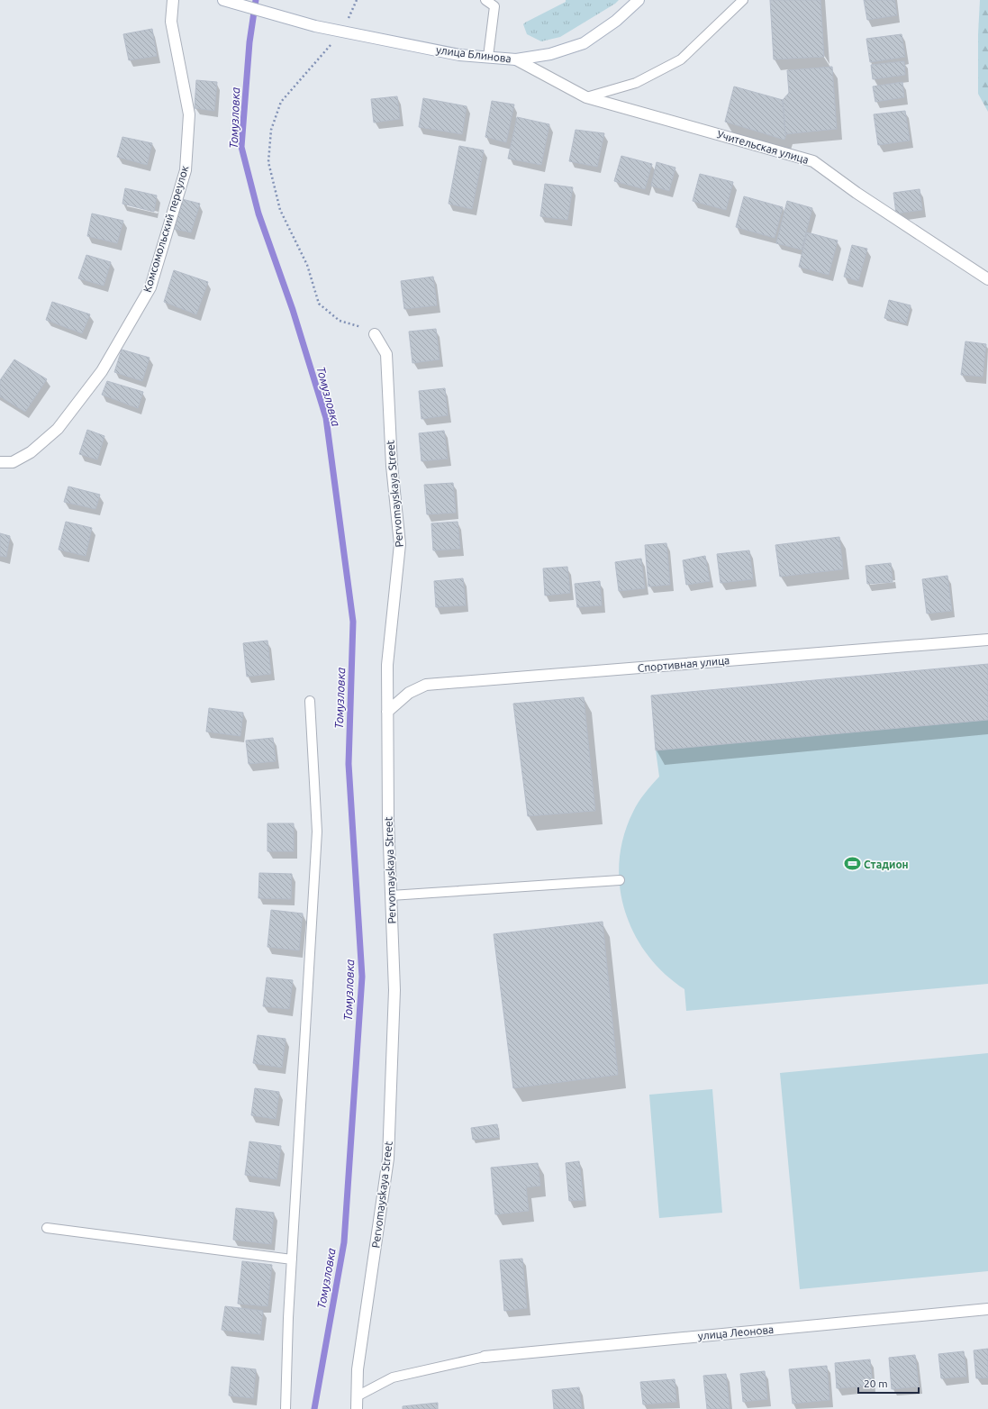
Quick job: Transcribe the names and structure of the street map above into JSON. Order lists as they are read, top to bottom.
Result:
{
  "streets": {
    "street": [
      "улица Блинова",
      "Учительская улица",
      "Комсомольский переулок",
      "Pervomayskaya Street",
      "Спортивная улица",
      "улица Леонова"
    ]
  },
  "crossings": [
    ["улица Блинова", "Учительская улица"],
    ["Pervomayskaya Street", "Спортивная улица"]
  ],
  "water": ["Томузловка"],
  "places": {
    "sports": ["Стадион"]
  },
  "scale_bar": "20 m"
}
